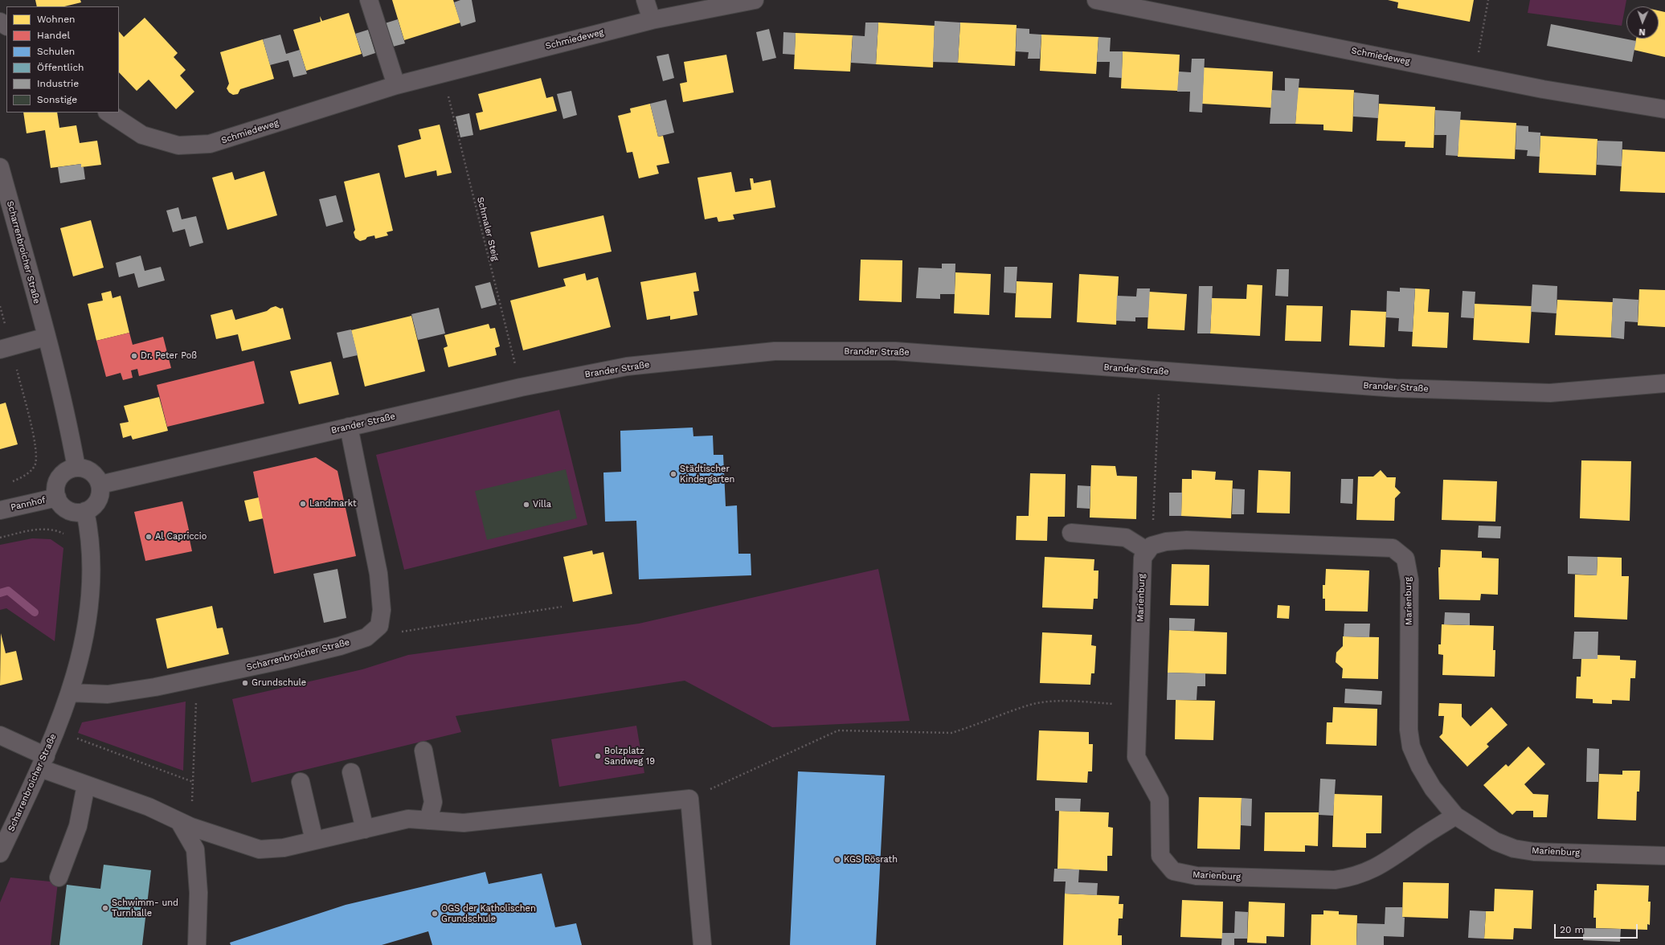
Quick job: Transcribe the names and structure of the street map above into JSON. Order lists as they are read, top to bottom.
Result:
{
  "streets": {
    "street": [
      "Schmiedeweg",
      "Scharrenbroicher Straße",
      "Brander Straße",
      "Pannhof",
      "Marienburg"
    ],
    "path": ["Schmaler Steig"]
  },
  "crossings": [
    ["Schmiedeweg", "Schmaler Steig"],
    ["Schmaler Steig", "Brander Straße"],
    ["Scharrenbroicher Straße", "Brander Straße"],
    ["Scharrenbroicher Straße", "Pannhof"],
    ["Brander Straße", "Pannhof"]
  ],
  "places": [
    "Dr. Peter Poß",
    "Städtischer Kindergarten",
    "Landmarkt",
    "Villa",
    "Al Capriccio",
    "Grundschule",
    "Bolzplatz Sandweg 19",
    "KGS Rösrath",
    "Schwimm- und Turnhalle",
    "OGS der Katholischen Grundschule"
  ],
  "legend": [
    "Wohnen",
    "Handel",
    "Schulen",
    "Öffentlich",
    "Industrie",
    "Sonstige"
  ],
  "scale_bar": "20 m",
  "north": "bottom"
}
